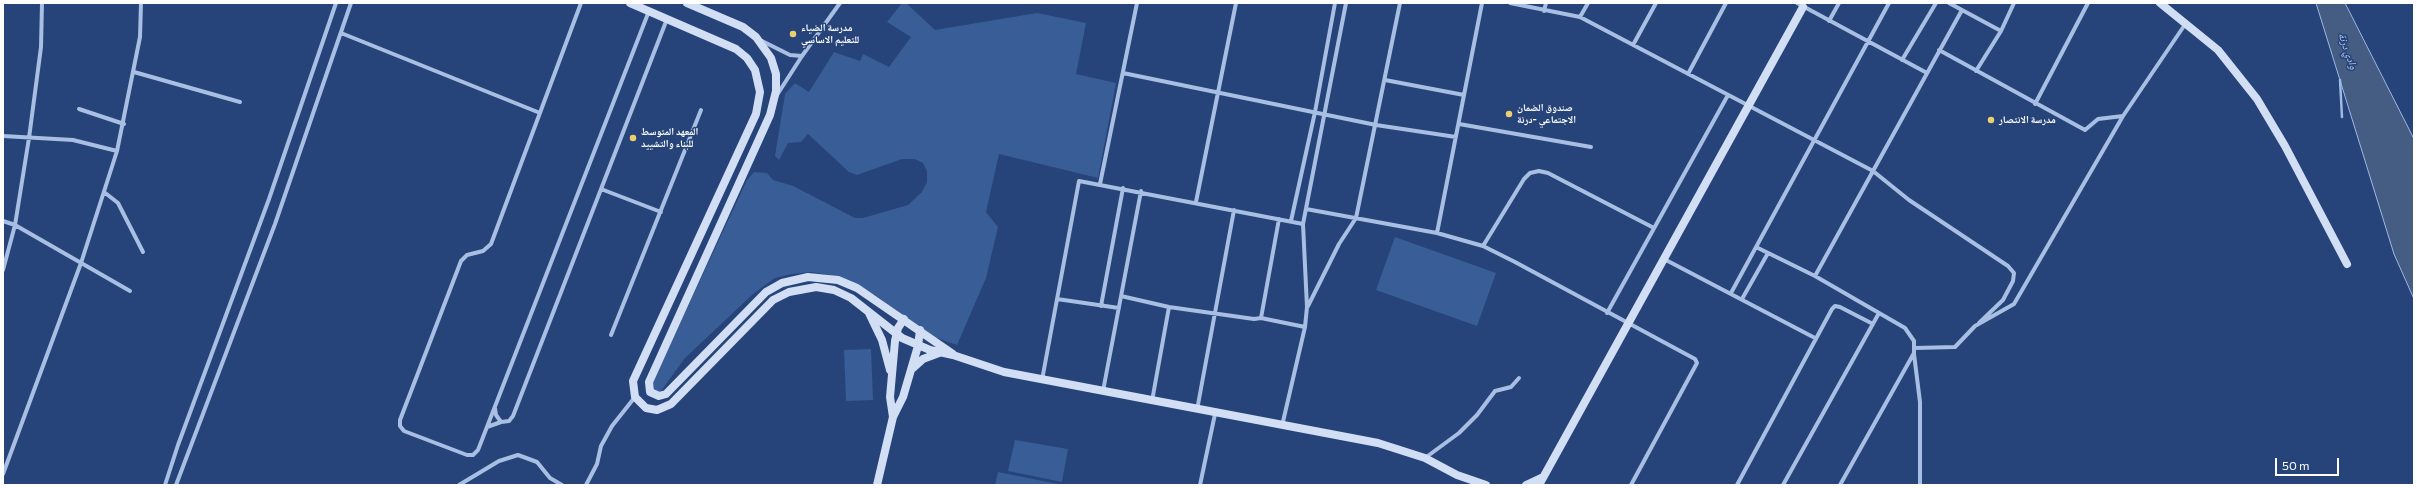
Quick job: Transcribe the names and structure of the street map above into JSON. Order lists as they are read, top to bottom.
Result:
{
  "water": ["وادي درنة"],
  "places": [
    "مدرسة الضياء للتعليم الاساسي",
    "صندوق الضمان الاجتماعي -درنة",
    "مدرسة الانتصار",
    "المعهد المتوسط للبناء والتشييد"
  ],
  "scale_bar": "50 m"
}
